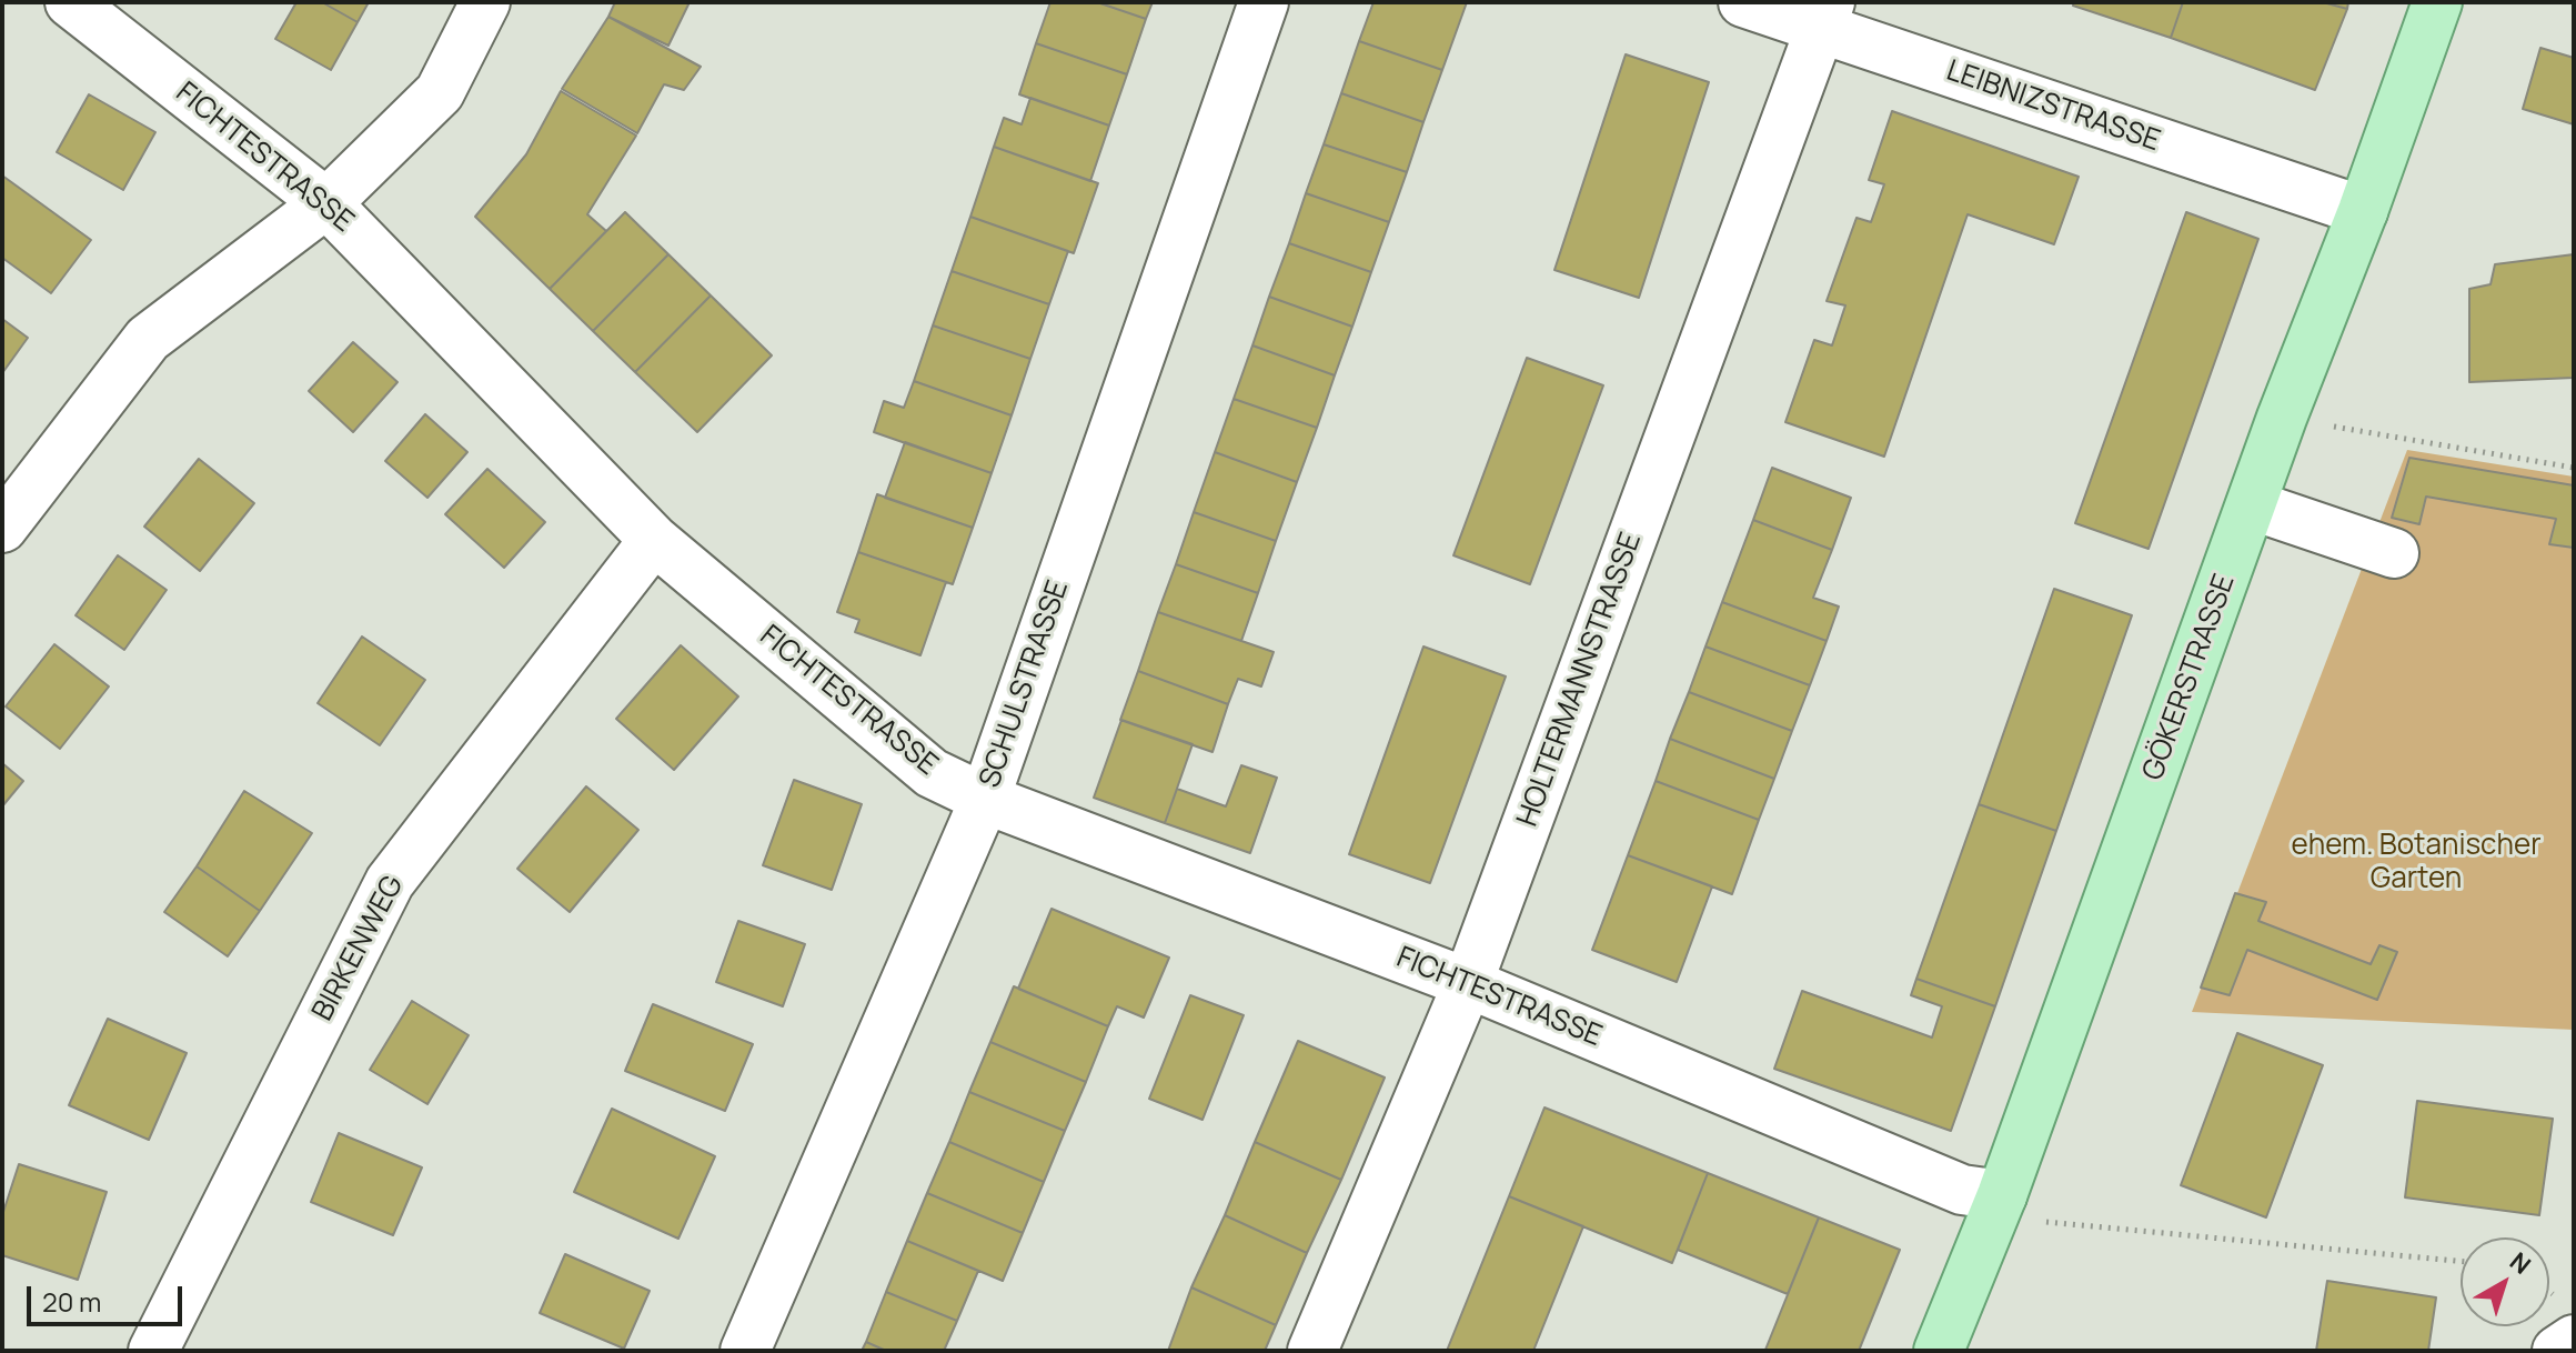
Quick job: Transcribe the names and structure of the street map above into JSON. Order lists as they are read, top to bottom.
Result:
{
  "streets": {
    "main road": ["GÖKERSTRASSE"],
    "street": [
      "LEIBNIZSTRASSE",
      "FICHTESTRASSE",
      "HOLTERMANNSTRASSE",
      "SCHULSTRASSE",
      "BIRKENWEG"
    ]
  },
  "crossings": [
    ["LEIBNIZSTRASSE", "GÖKERSTRASSE"],
    ["LEIBNIZSTRASSE", "HOLTERMANNSTRASSE"],
    ["FICHTESTRASSE", "GÖKERSTRASSE"],
    ["FICHTESTRASSE", "HOLTERMANNSTRASSE"],
    ["FICHTESTRASSE", "SCHULSTRASSE"],
    ["FICHTESTRASSE", "BIRKENWEG"]
  ],
  "parks": ["ehem. Botanischer Garten"],
  "scale_bar": "20 m",
  "north": "top right"
}
